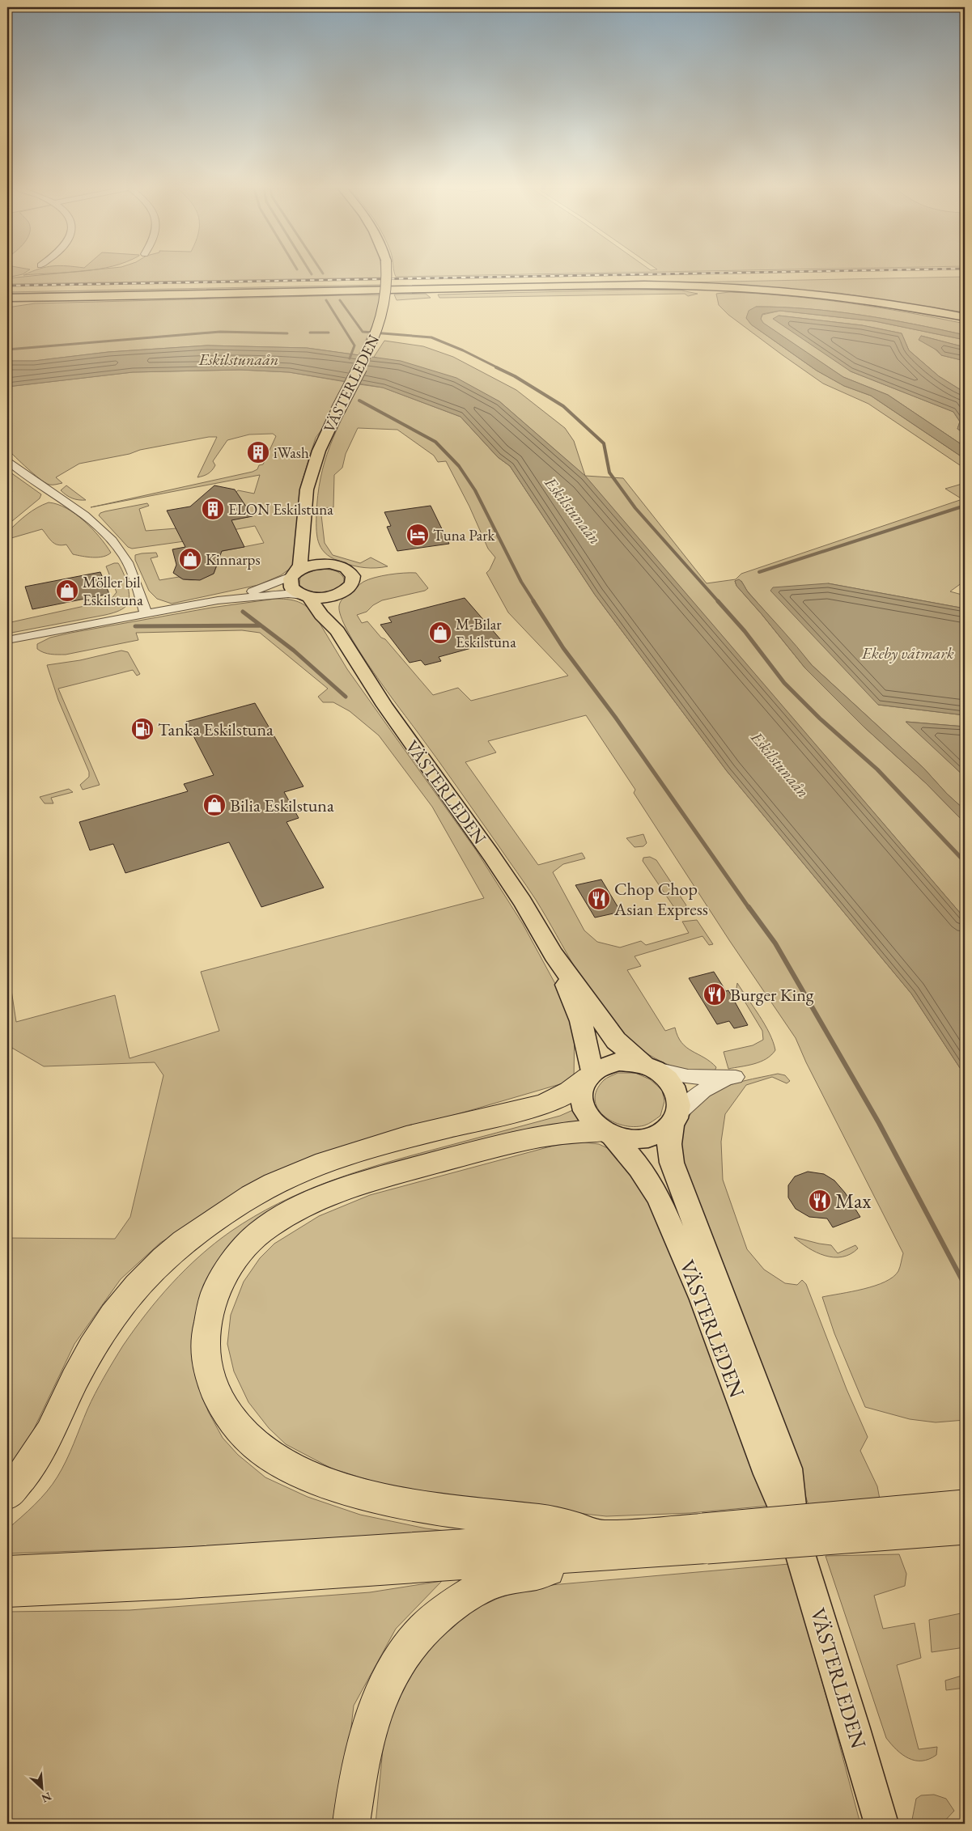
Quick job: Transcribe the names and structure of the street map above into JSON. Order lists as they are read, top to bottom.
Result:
{
  "streets": {
    "main road": ["VÄSTERLEDEN"]
  },
  "water": ["Eskilstunaån", "Ekeby våtmark"],
  "places": {
    "building": ["iWash", "ELON Eskilstuna"],
    "hotel": ["Tuna Park"],
    "shop": [
      "Kinnarps",
      "Möller bil Eskilstuna",
      "M-Bilar Eskilstuna",
      "Bilia Eskilstuna"
    ],
    "fuel station": ["Tanka Eskilstuna"],
    "restaurant": ["Chop Chop Asian Express", "Burger King", "Max"]
  },
  "north": "bottom right"
}
